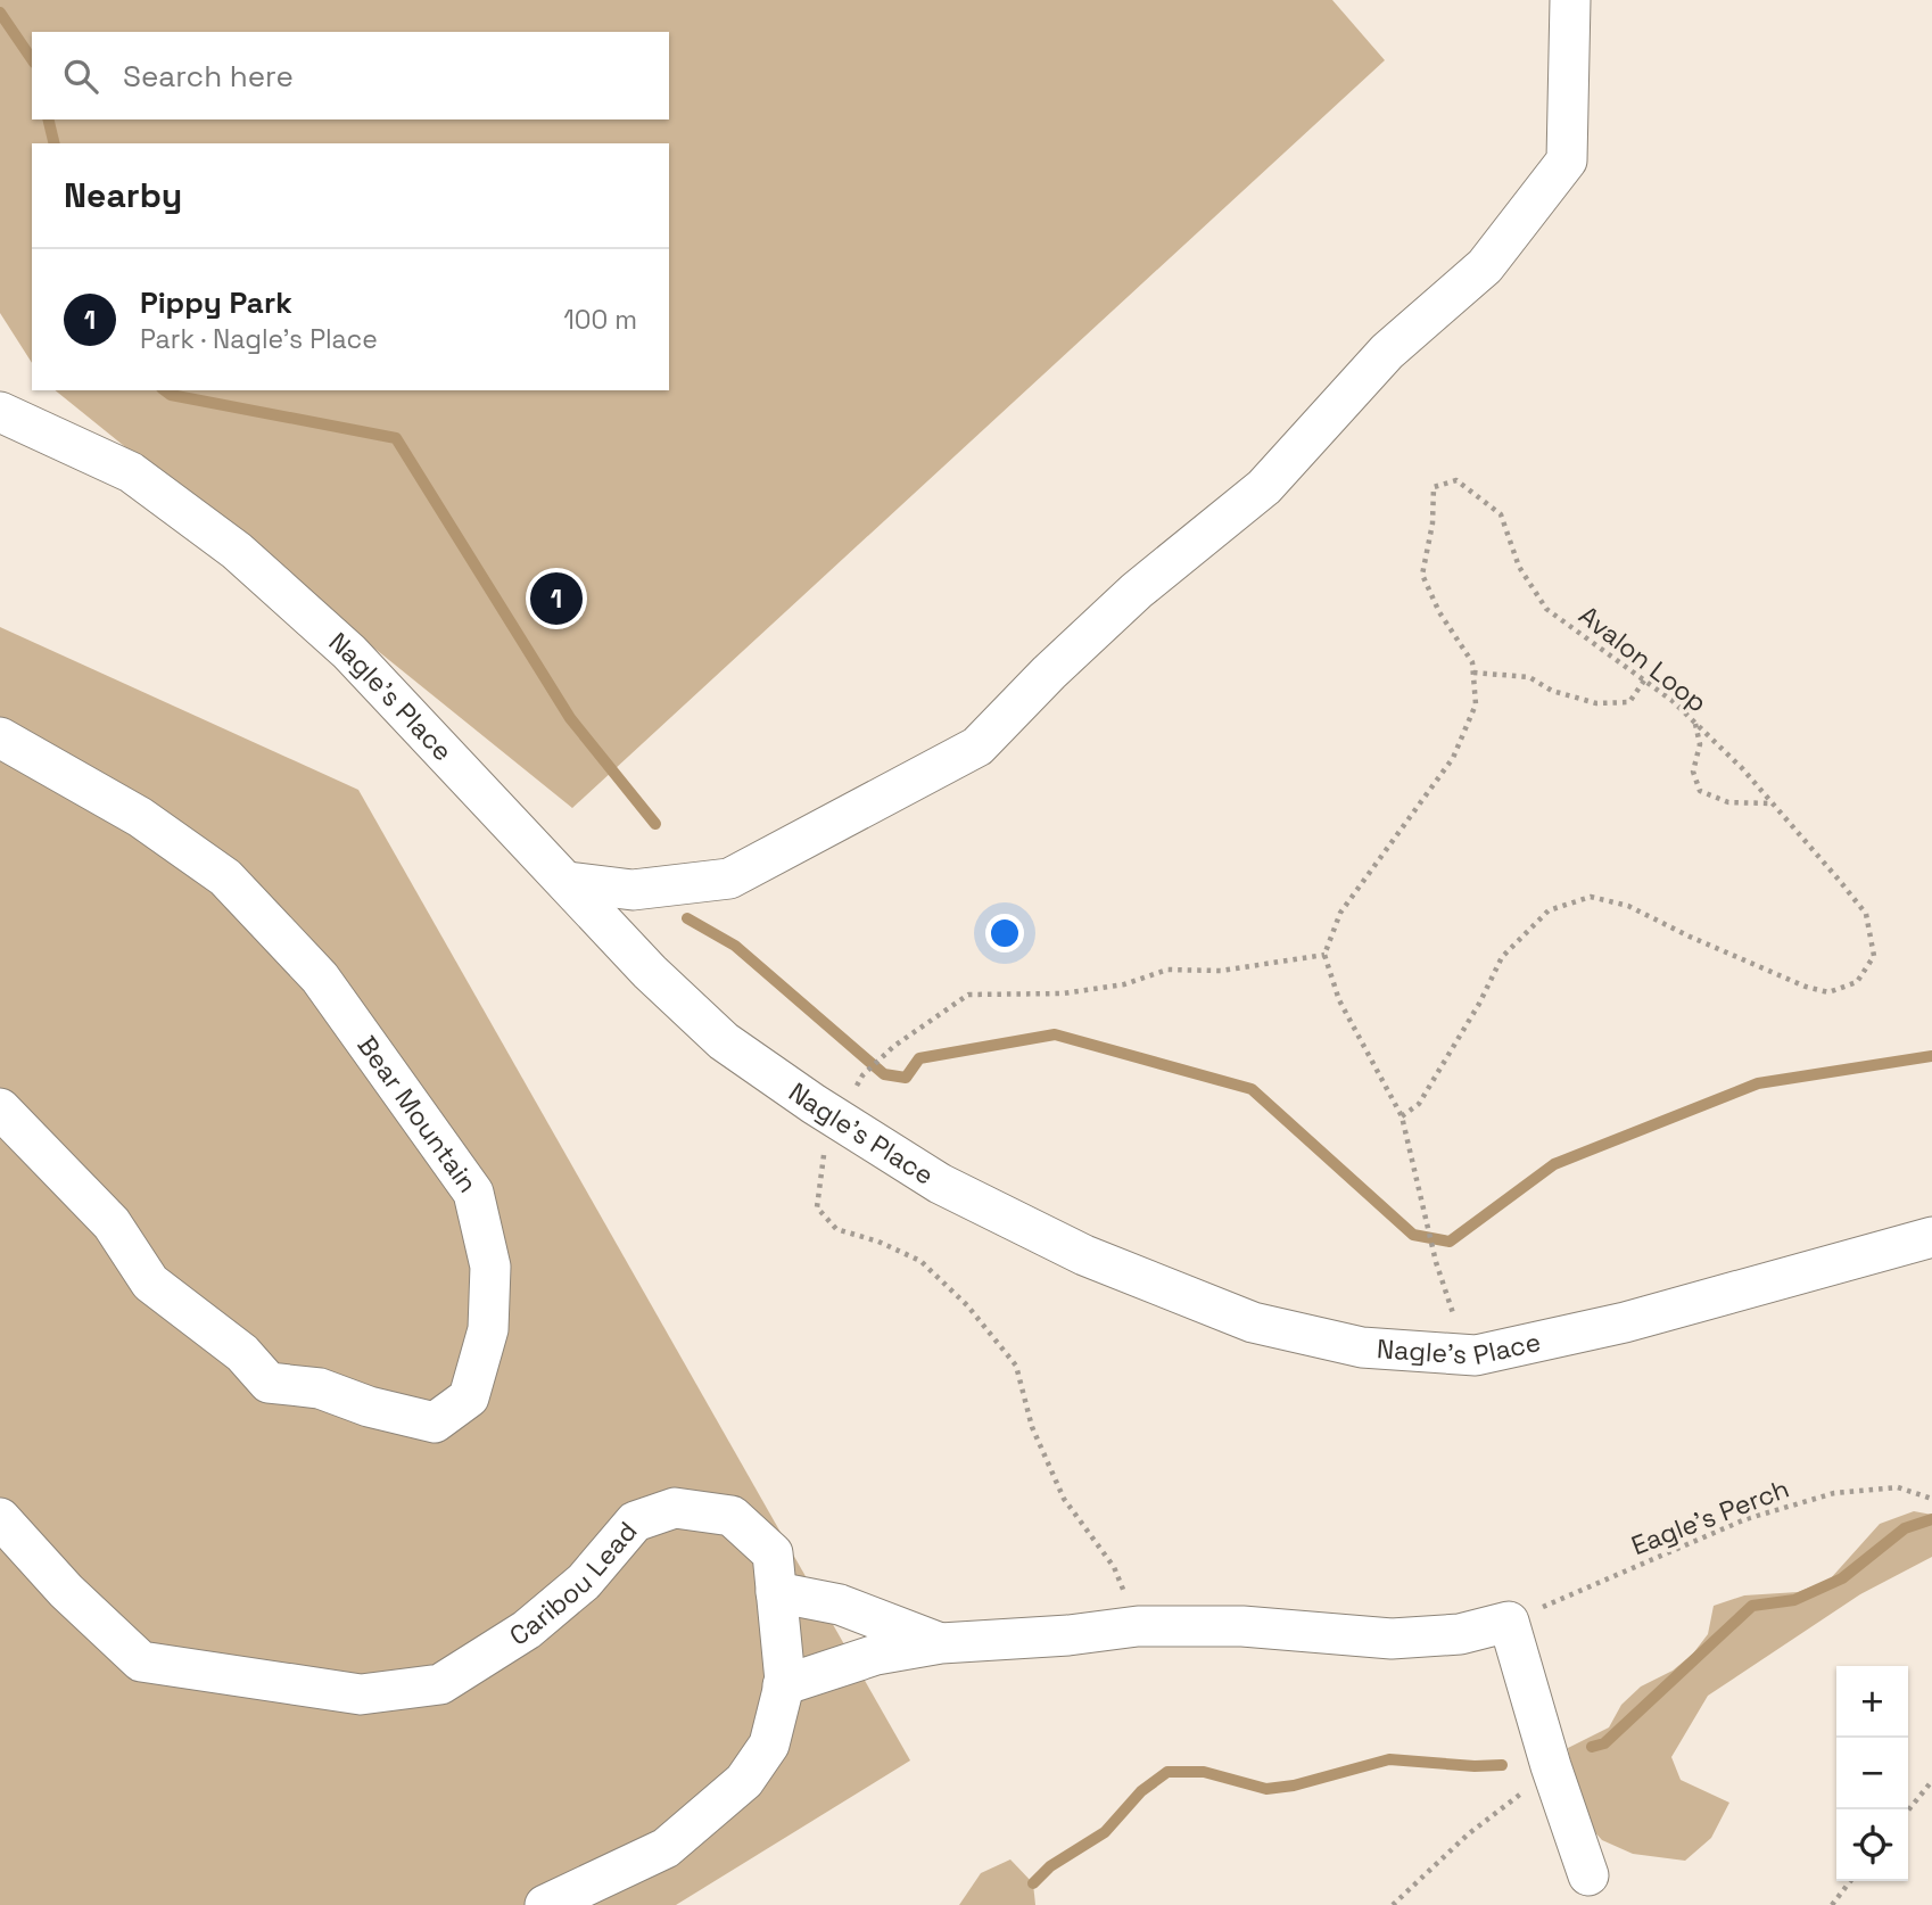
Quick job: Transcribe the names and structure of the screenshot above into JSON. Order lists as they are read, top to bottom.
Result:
{
  "streets": {
    "street": ["Nagle's Place", "Bear Mountain", "Caribou Lead"],
    "path": ["Avalon Loop", "Eagle's Perch"]
  },
  "page": {
    "search": "Search here",
    "heading": "Nearby",
    "list": [
      {
        "mark": "1",
        "name": "Pippy Park",
        "note": "Park · Nagle's Place",
        "value": "100 m"
      }
    ],
    "pins": "1",
    "map_buttons": ["+", "−"]
  }
}
